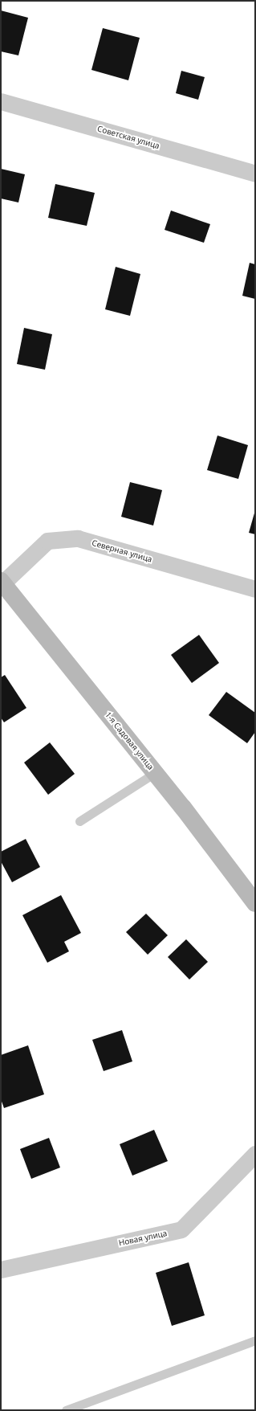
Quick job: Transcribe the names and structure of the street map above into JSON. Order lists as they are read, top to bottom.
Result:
{
  "streets": {
    "street": [
      "Советская улица",
      "Северная улица",
      "1-я Садовая улица",
      "Новая улица"
    ]
  },
  "crossings": [
    ["Северная улица", "1-я Садовая улица"]
  ]
}
